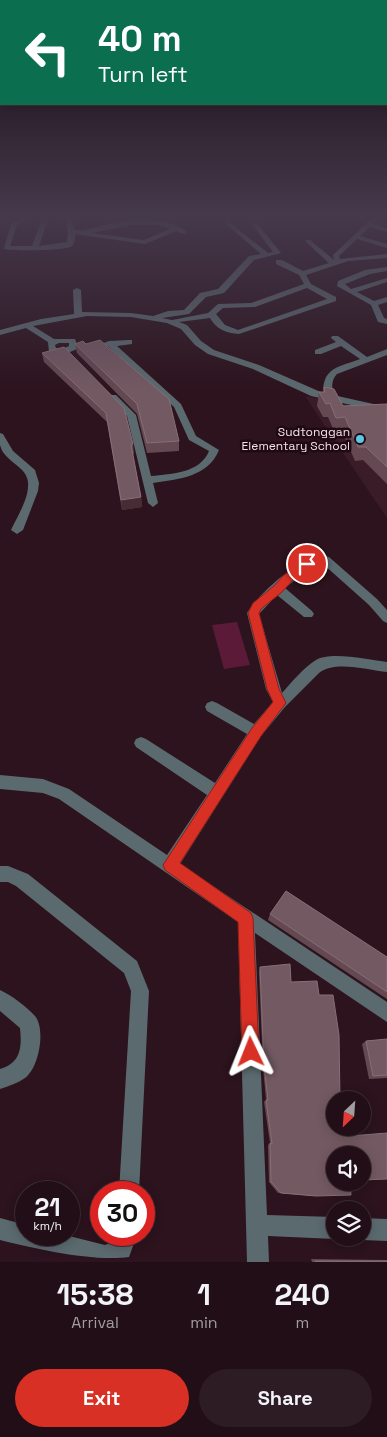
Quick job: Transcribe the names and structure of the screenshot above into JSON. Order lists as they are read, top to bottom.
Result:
{
  "places": ["Sudtonggan Elementary School"],
  "north": "bottom left",
  "page": {
    "turn": ["40 m", "Turn left"],
    "speed": "21 km/h",
    "limit": "30",
    "eta": [
      "15:38",
      "Arrival",
      "1",
      "min",
      "240",
      "m"
    ],
    "buttons": ["Exit", "Share"]
  }
}
